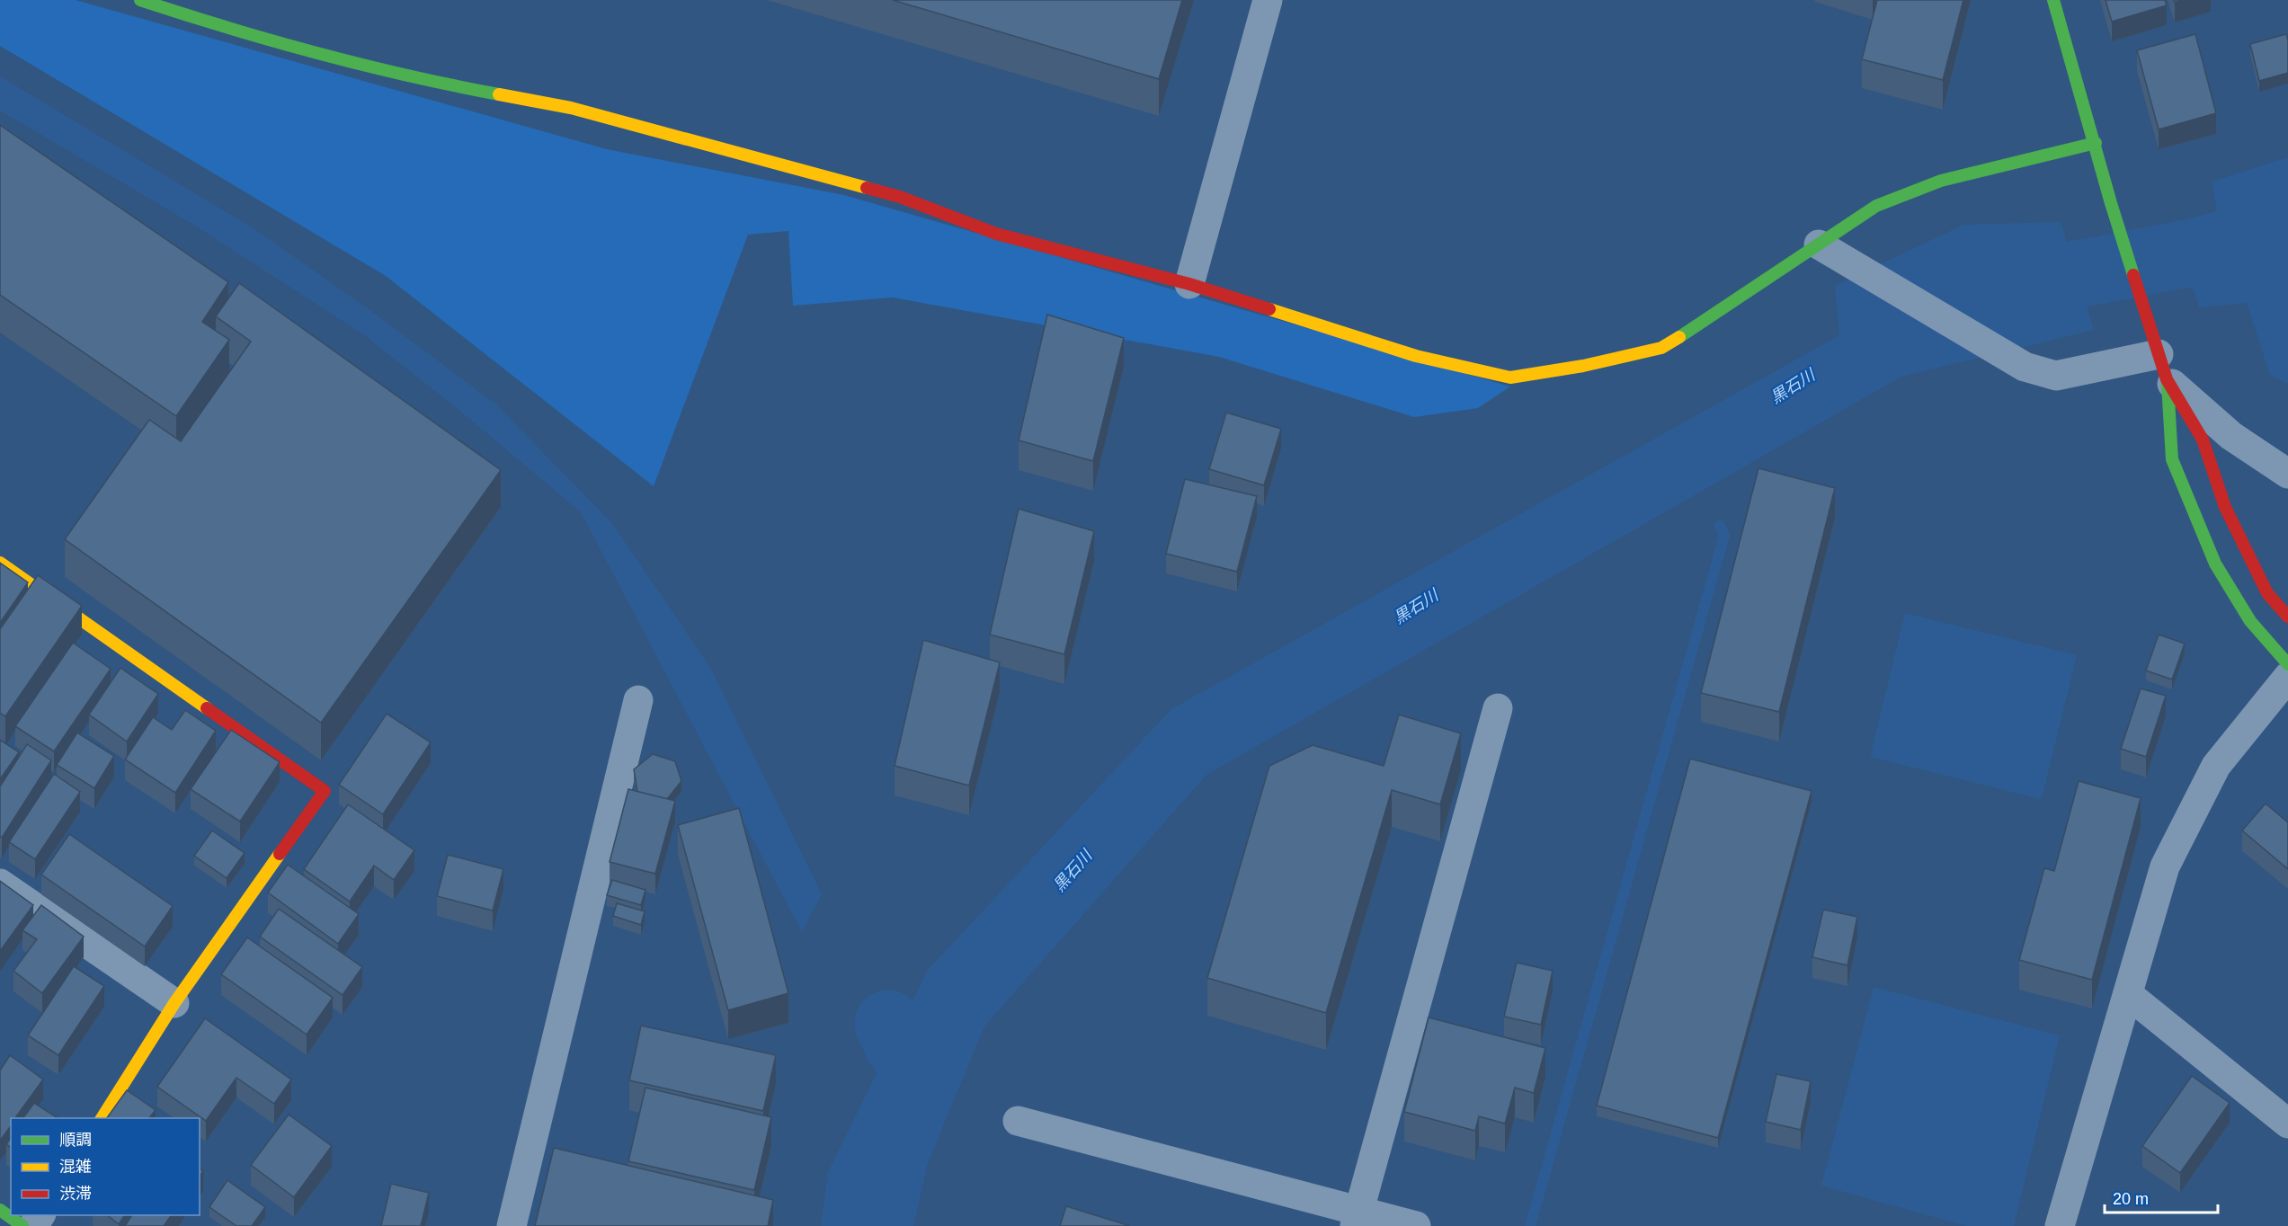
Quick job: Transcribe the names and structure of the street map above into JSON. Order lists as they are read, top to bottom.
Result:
{
  "water": ["黒石川"],
  "legend": ["順調", "混雑", "渋滞"],
  "scale_bar": "20 m"
}
